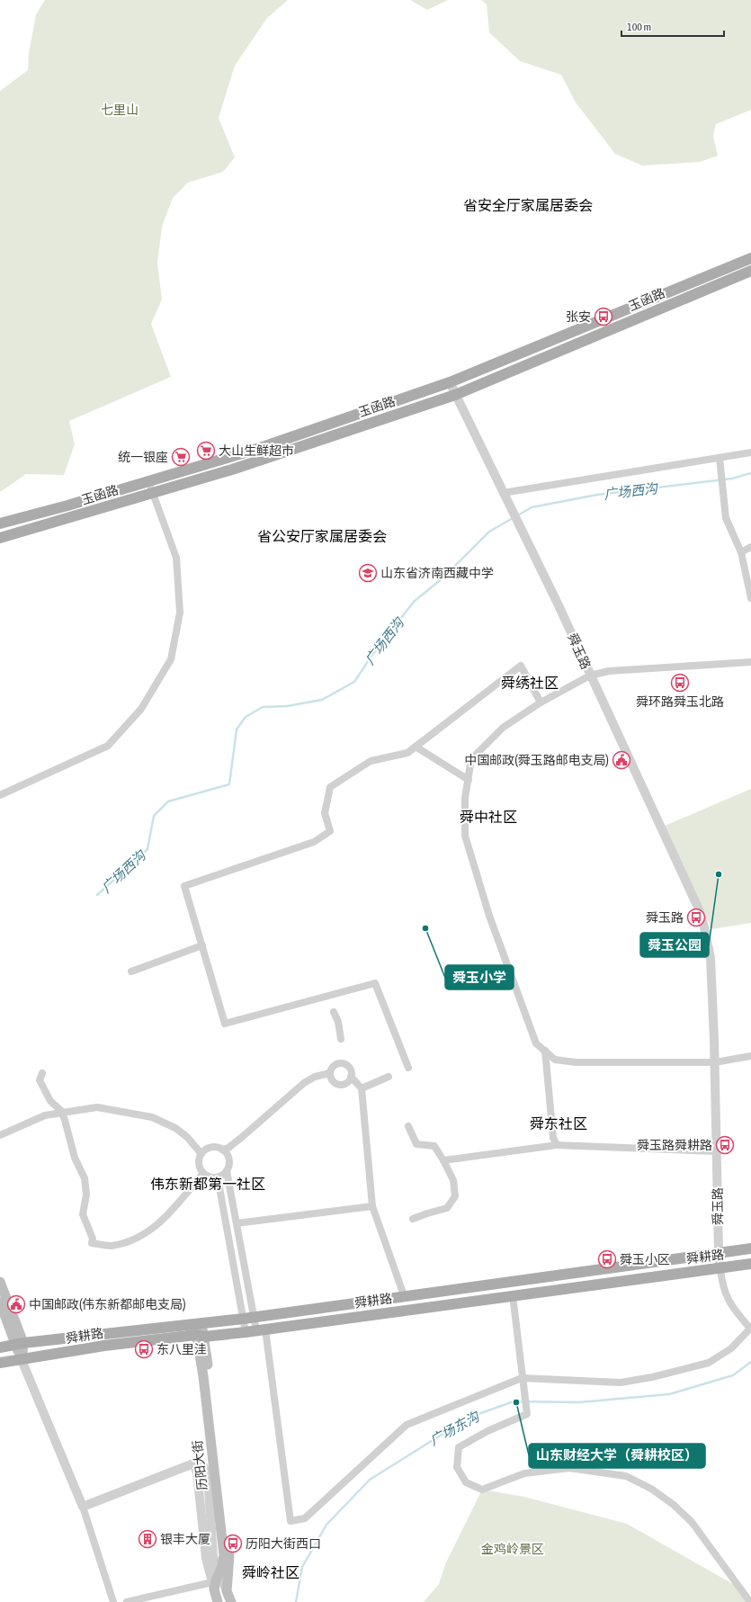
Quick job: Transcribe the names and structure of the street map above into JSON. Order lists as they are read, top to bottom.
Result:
{
  "streets": {
    "main road": ["玉函路", "舜耕路", "历阳大街"],
    "street": ["舜玉路"]
  },
  "crossings": [
    ["玉函路", "舜玉路"],
    ["舜玉路", "舜耕路"],
    ["舜耕路", "历阳大街"]
  ],
  "districts": [
    "省安全厅家属居委会",
    "省公安厅家属居委会",
    "舜绣社区",
    "舜中社区",
    "舜东社区",
    "伟东新都第一社区",
    "舜岭社区"
  ],
  "water": ["广场西沟", "广场东沟"],
  "parks": ["七里山", "金鸡岭景区"],
  "places": {
    "bus stop": [
      "张安",
      "舜环路舜玉北路",
      "舜玉路",
      "舜玉路舜耕路",
      "舜玉小区",
      "东八里洼",
      "历阳大街西口"
    ],
    "supermarket": ["大山生鲜超市", "统一银座"],
    "school or university": ["山东省济南西藏中学"],
    "public building": ["中国邮政(舜玉路邮电支局)", "中国邮政(伟东新都邮电支局)"],
    "other": ["舜玉公园", "舜玉小学", "山东财经大学（舜耕校区）"],
    "building": ["银丰大厦"]
  },
  "scale_bar": "100 m"
}
